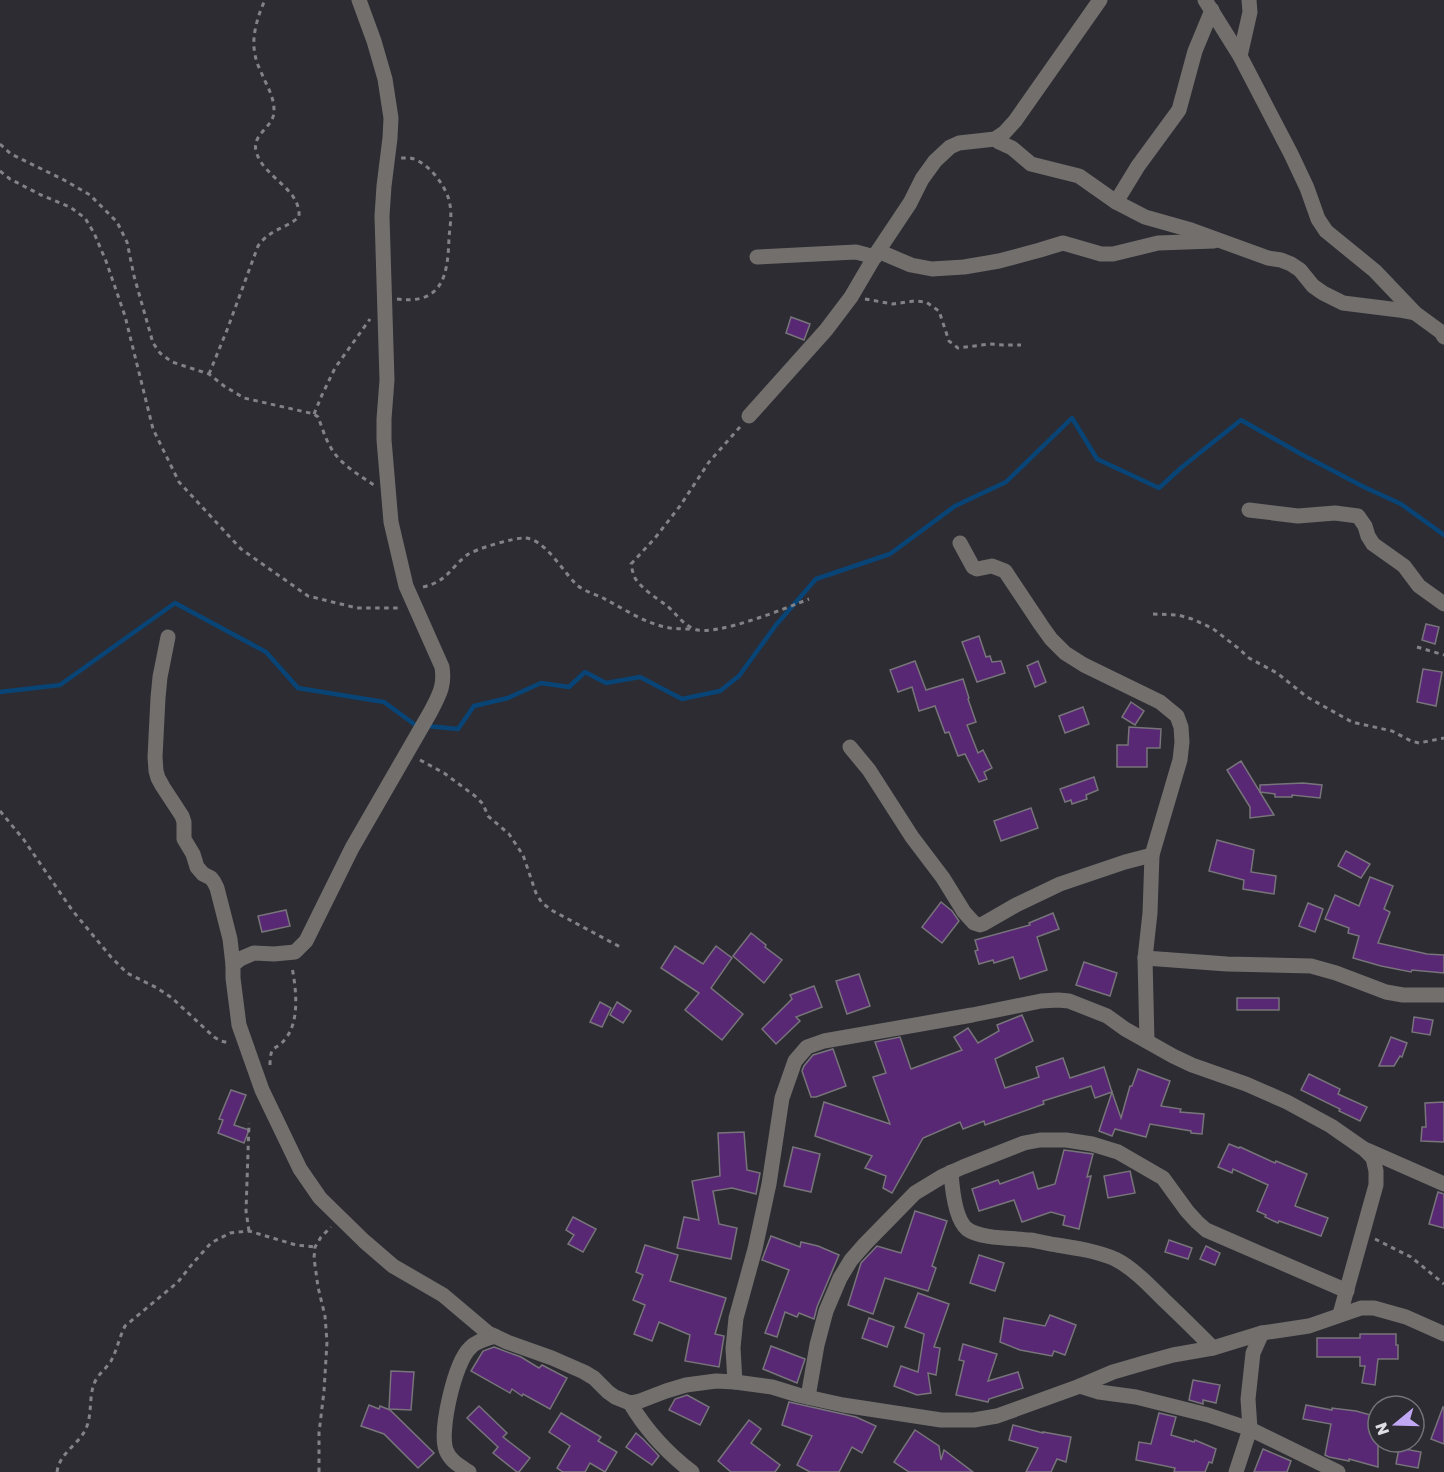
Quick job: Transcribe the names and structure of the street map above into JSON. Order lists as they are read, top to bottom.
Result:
{
  "north": "left"
}
